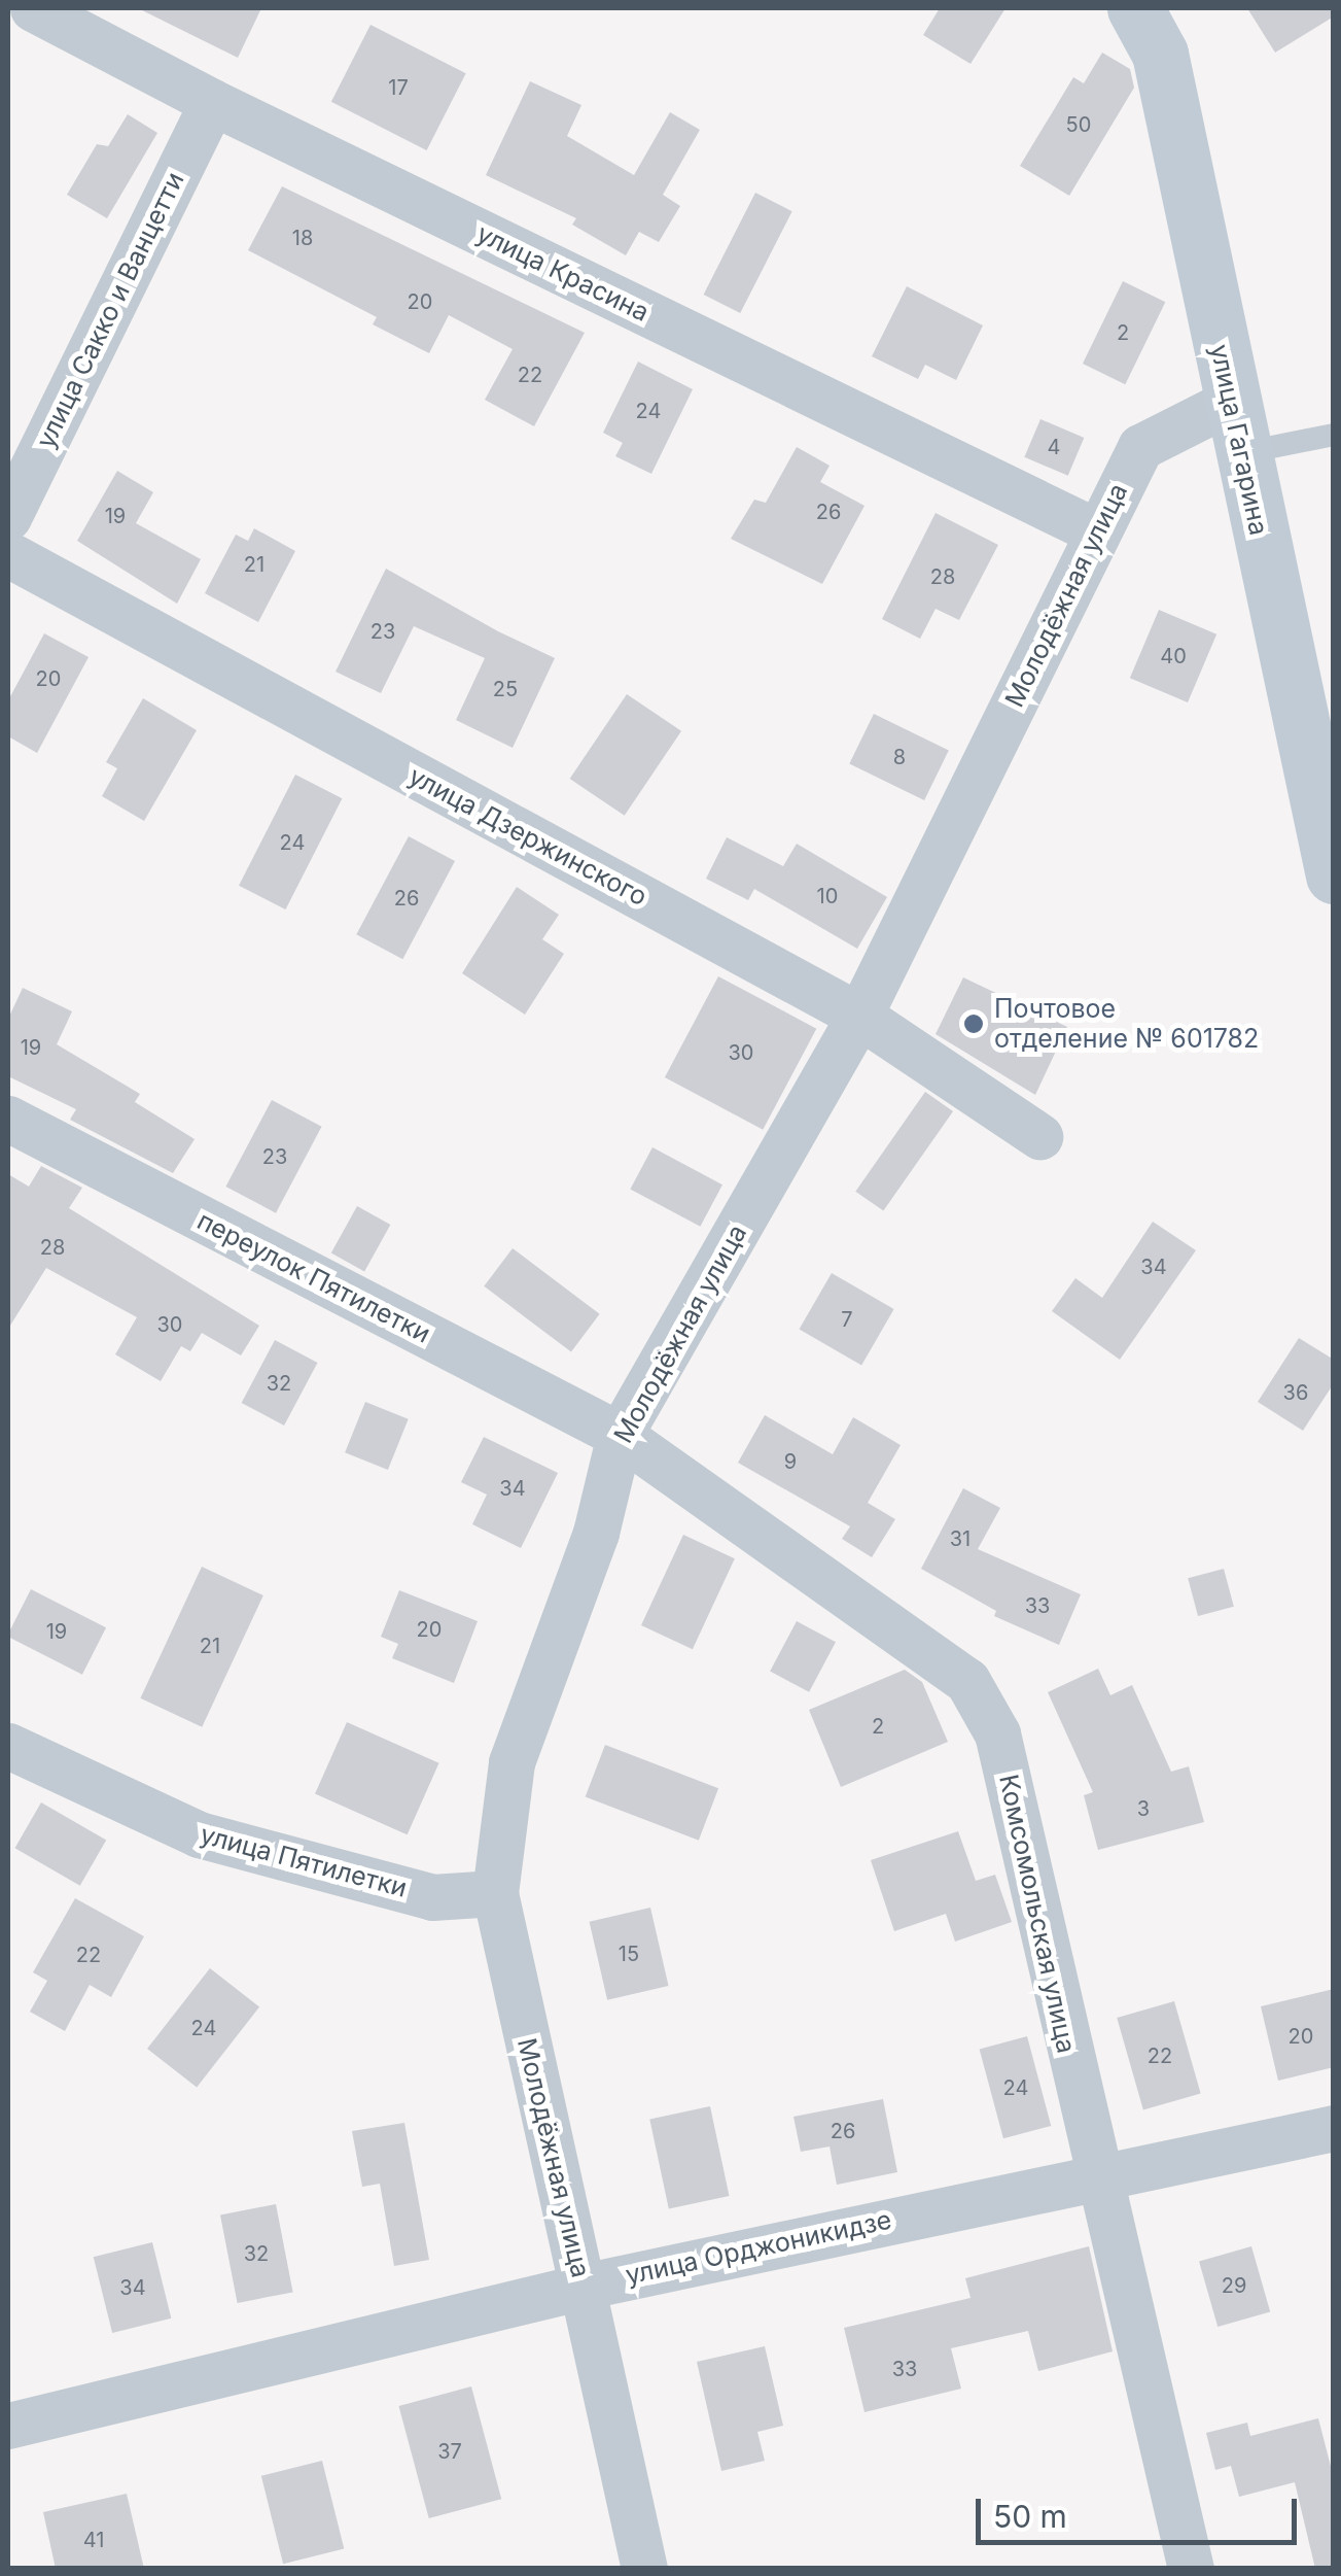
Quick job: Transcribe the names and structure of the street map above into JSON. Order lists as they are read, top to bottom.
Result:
{
  "streets": {
    "main road": ["улица Гагарина"],
    "street": [
      "улица Красина",
      "улица Сакко и Ванцетти",
      "Молодёжная улица",
      "улица Дзержинского",
      "переулок Пятилетки",
      "улица Пятилетки",
      "Комсомольская улица",
      "улица Орджоникидзе"
    ]
  },
  "crossings": [
    ["улица Красина", "улица Сакко и Ванцетти"],
    ["улица Красина", "Молодёжная улица"],
    ["улица Гагарина", "Молодёжная улица"],
    ["Молодёжная улица", "улица Дзержинского"],
    ["Молодёжная улица", "переулок Пятилетки"],
    ["Молодёжная улица", "улица Пятилетки"],
    ["Молодёжная улица", "Комсомольская улица"],
    ["Молодёжная улица", "улица Орджоникидзе"],
    ["переулок Пятилетки", "Комсомольская улица"],
    ["Комсомольская улица", "улица Орджоникидзе"]
  ],
  "places": ["Почтовое отделение № 601782"],
  "house_numbers": [
    "17",
    "50",
    "18",
    "20",
    "2",
    "22",
    "24",
    "4",
    "26",
    "19",
    "21",
    "28",
    "23",
    "40",
    "20",
    "25",
    "8",
    "24",
    "10",
    "26",
    "19",
    "30",
    "23",
    "28",
    "34",
    "7",
    "30",
    "32",
    "36",
    "9",
    "34",
    "31",
    "33",
    "20",
    "19",
    "21",
    "2",
    "3",
    "15",
    "22",
    "24",
    "20",
    "22",
    "24",
    "26",
    "32",
    "29",
    "34",
    "33",
    "37",
    "41"
  ],
  "scale_bar": "50 m"
}
